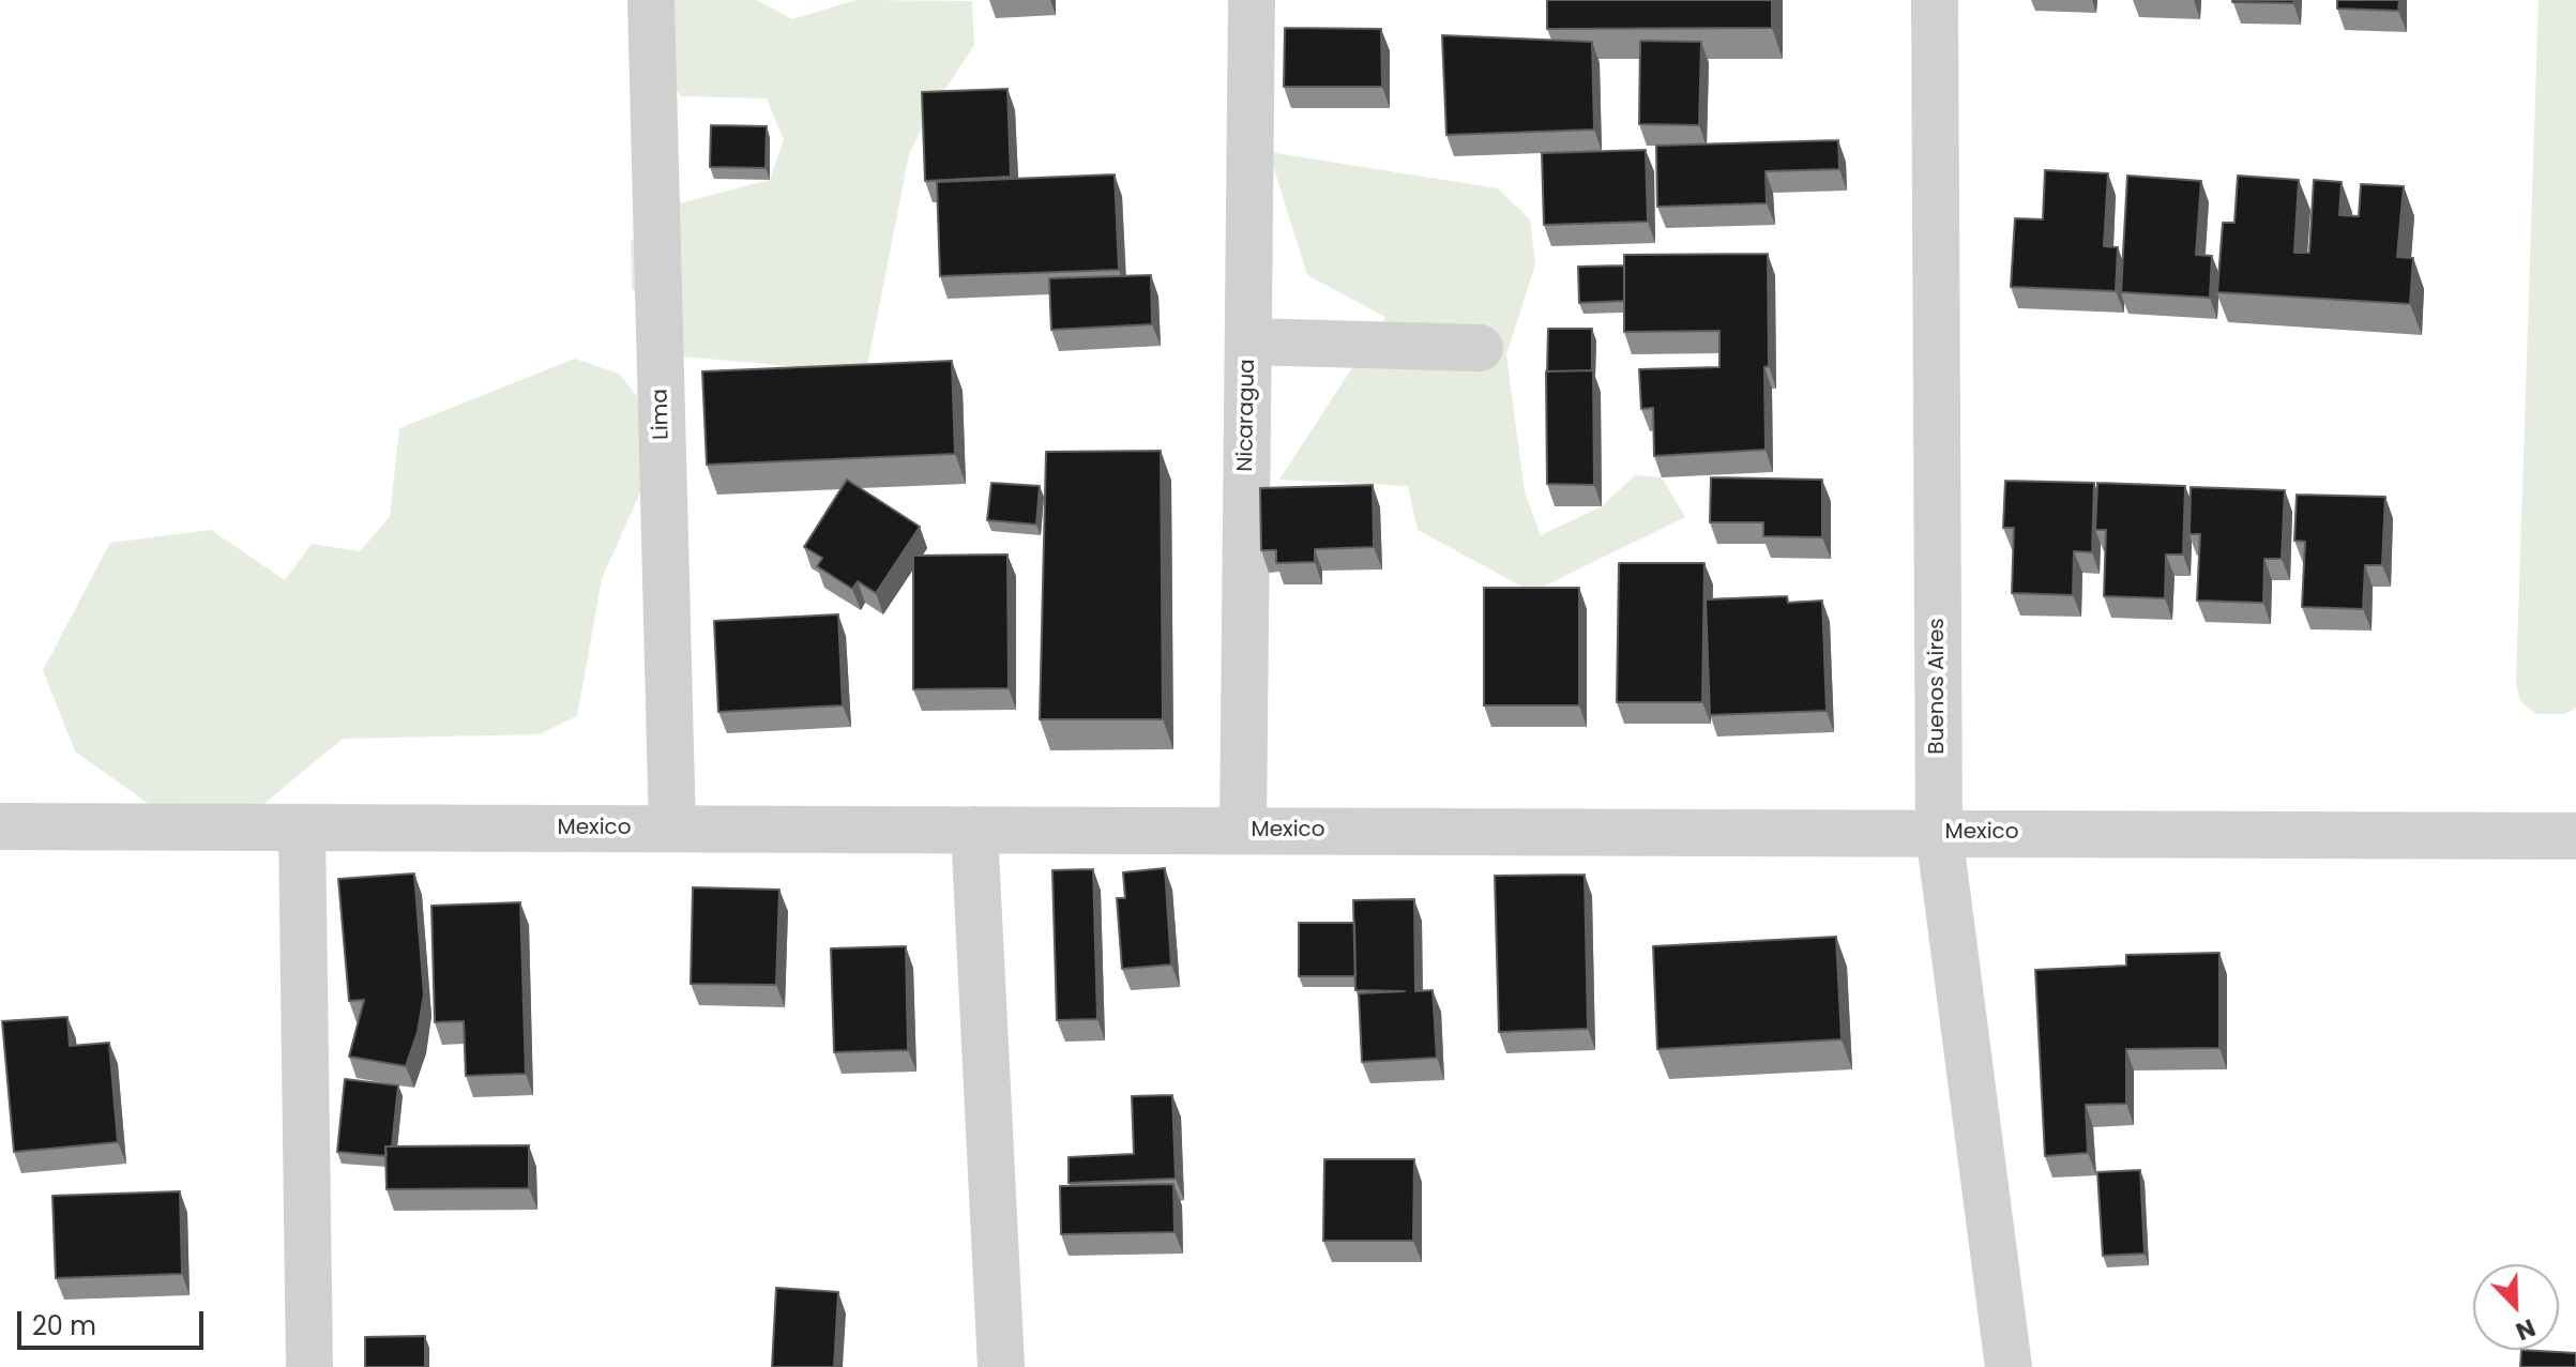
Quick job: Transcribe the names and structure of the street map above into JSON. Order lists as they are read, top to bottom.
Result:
{
  "streets": {
    "street": [
      "Lima",
      "Nicaragua",
      "Buenos Aires",
      "Mexico"
    ]
  },
  "crossings": [
    ["Lima", "Mexico"],
    ["Nicaragua", "Mexico"],
    ["Buenos Aires", "Mexico"]
  ],
  "scale_bar": "20 m",
  "north": "bottom right"
}
